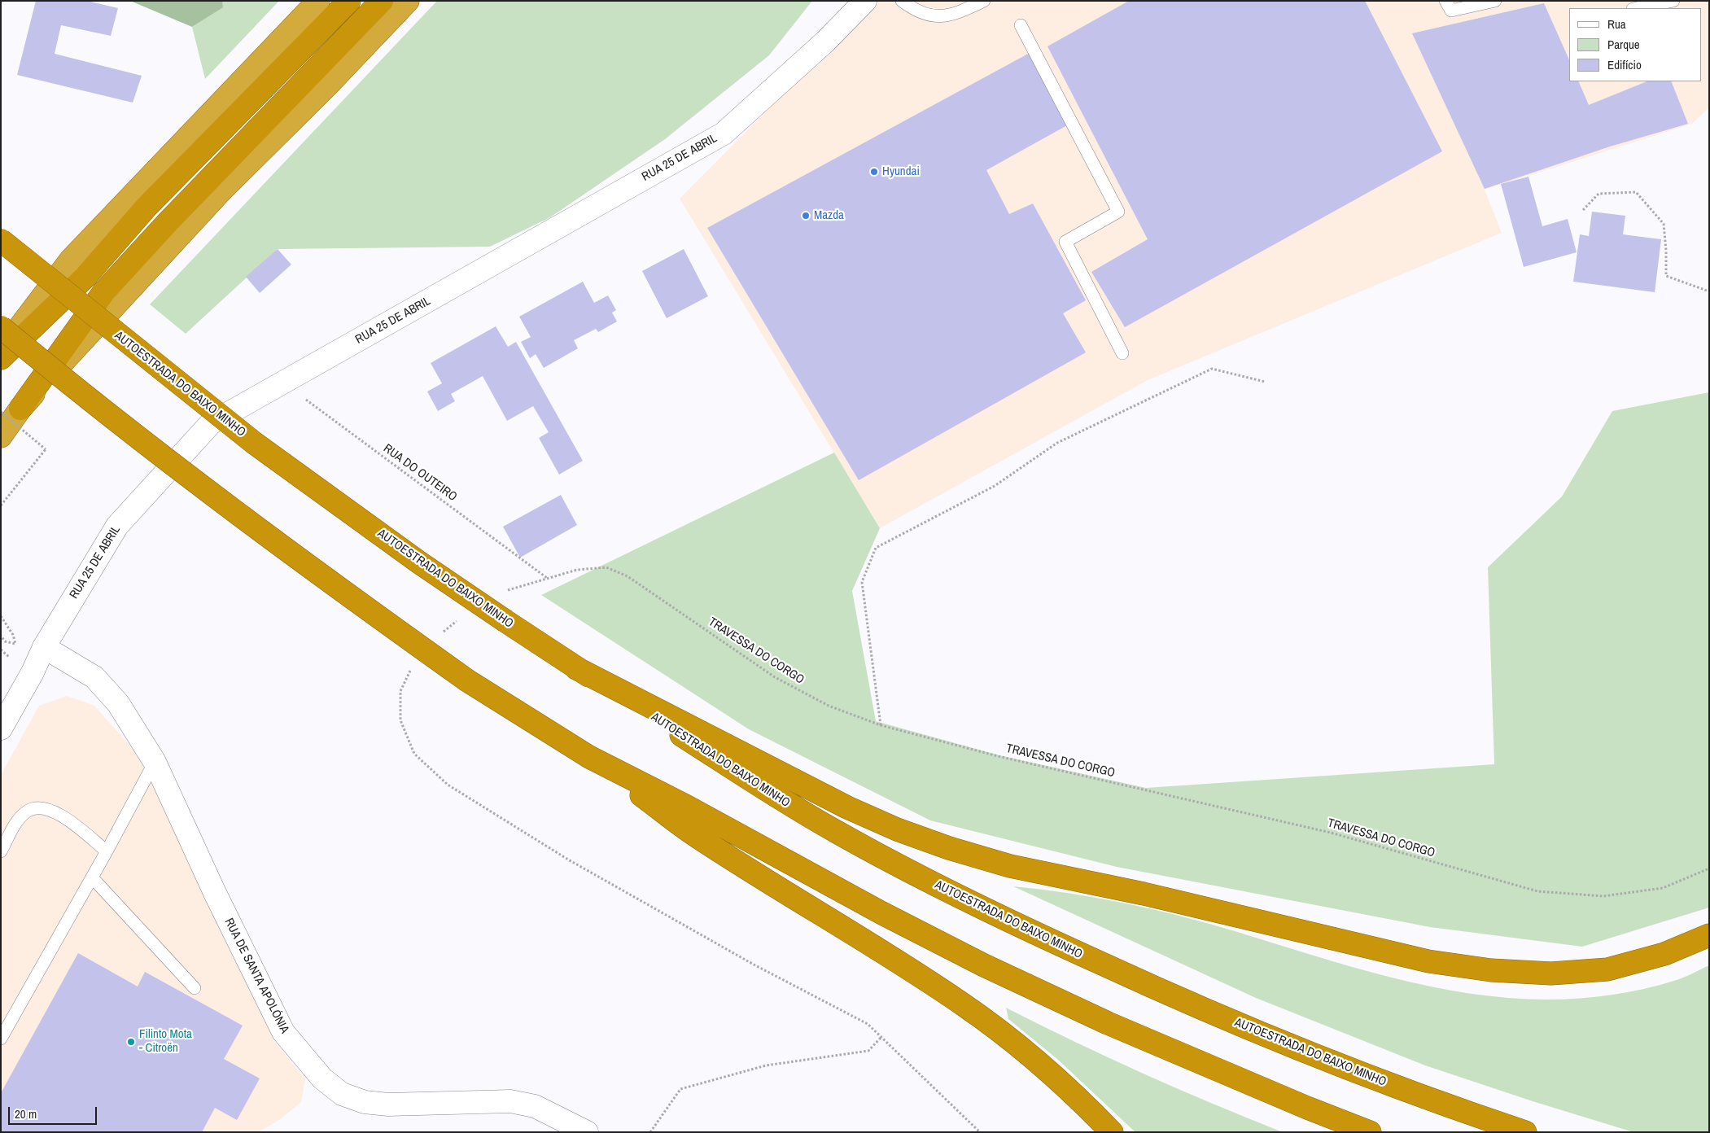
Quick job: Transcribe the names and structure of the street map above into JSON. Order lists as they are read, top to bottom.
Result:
{
  "streets": {
    "highway": ["AUTOESTRADA DO BAIXO MINHO"],
    "main road": ["RUA 25 DE ABRIL", "RUA DE SANTA APOLÓNIA"],
    "path": ["RUA DO OUTEIRO", "TRAVESSA DO CORGO"]
  },
  "crossings": [
    ["RUA 25 DE ABRIL", "RUA DO OUTEIRO"],
    ["RUA 25 DE ABRIL", "RUA DE SANTA APOLÓNIA"],
    ["RUA DO OUTEIRO", "TRAVESSA DO CORGO"]
  ],
  "places": ["Hyundai", "Mazda", "Filinto Mota - Citroën"],
  "legend": ["Rua", "Parque", "Edifício"],
  "scale_bar": "20 m"
}
